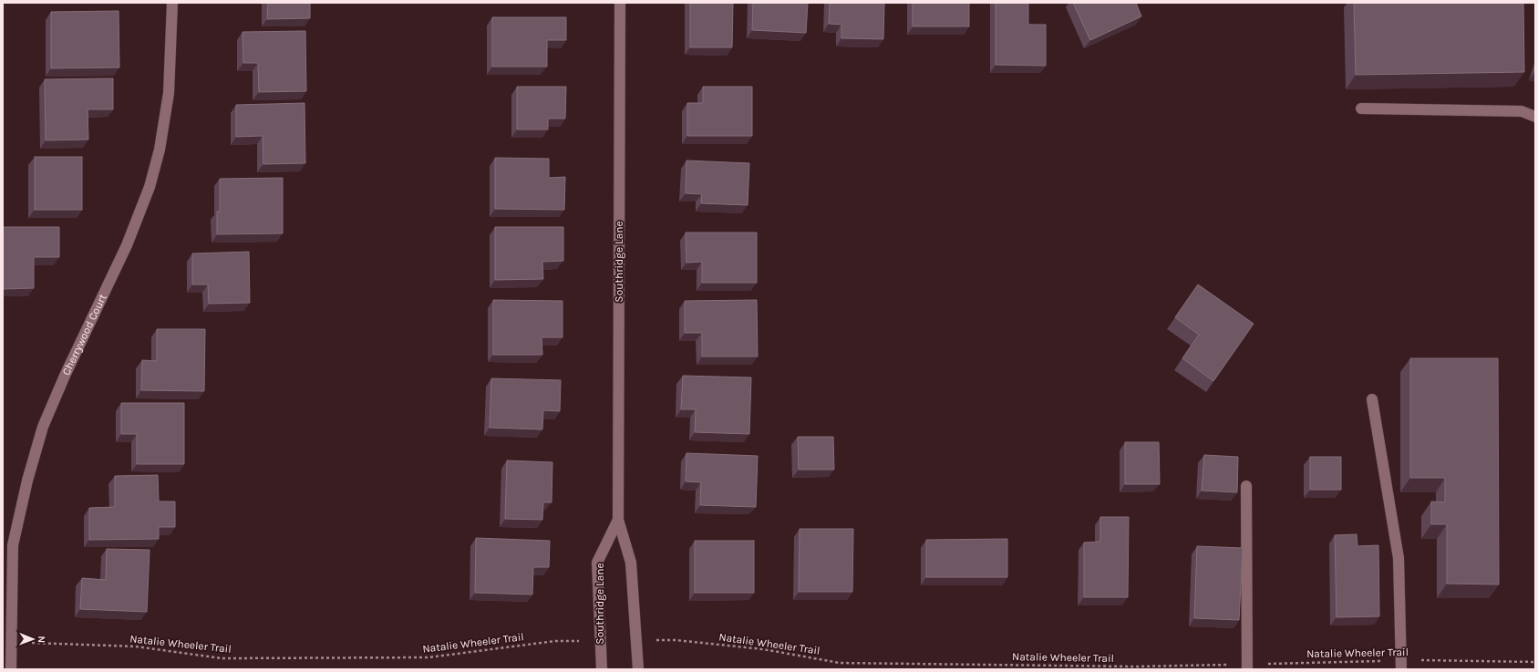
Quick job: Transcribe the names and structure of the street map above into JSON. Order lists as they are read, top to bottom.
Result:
{
  "streets": {
    "street": ["Southridge Lane", "Cherrywood Court"],
    "path": ["Natalie Wheeler Trail"]
  },
  "crossings": [
    ["Southridge Lane", "Natalie Wheeler Trail"],
    ["Cherrywood Court", "Natalie Wheeler Trail"]
  ],
  "north": "right"
}
